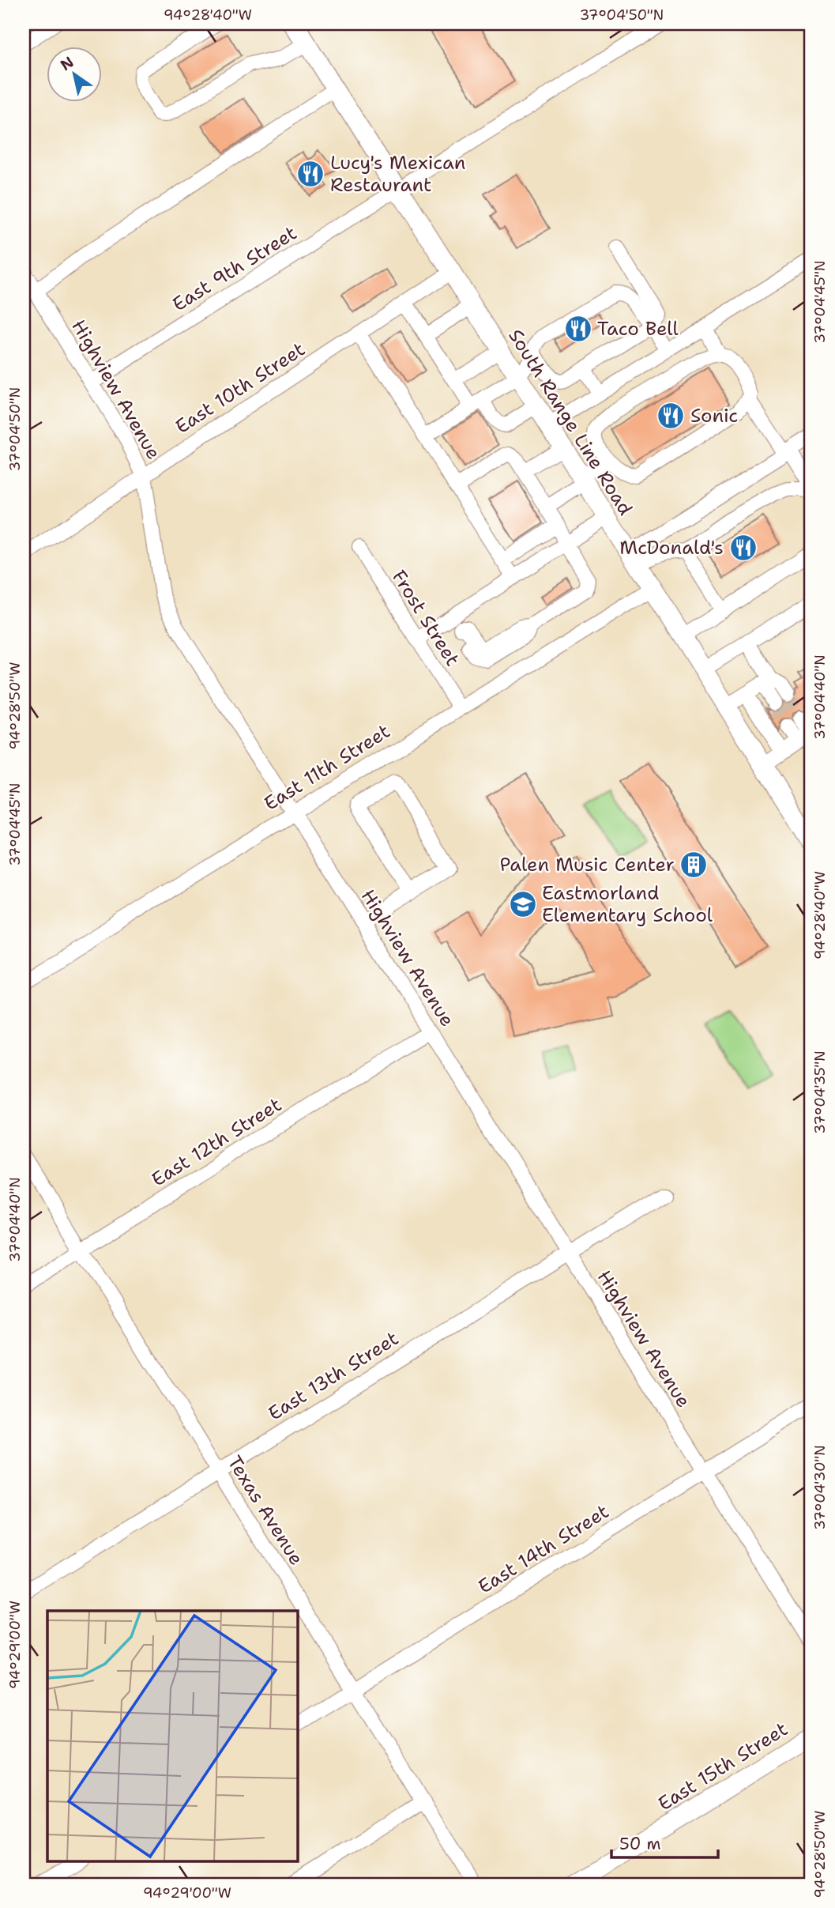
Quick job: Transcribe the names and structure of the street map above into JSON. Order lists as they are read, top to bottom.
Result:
{
  "streets": {
    "main road": ["South Range Line Road", "East 15th Street"],
    "street": [
      "East 9th Street",
      "East 10th Street",
      "Highview Avenue",
      "Frost Street",
      "East 11th Street",
      "East 12th Street",
      "East 13th Street",
      "Texas Avenue",
      "East 14th Street"
    ]
  },
  "crossings": [
    ["East 9th Street", "Highview Avenue"],
    ["East 9th Street", "South Range Line Road"],
    ["East 10th Street", "Highview Avenue"],
    ["East 10th Street", "South Range Line Road"],
    ["Highview Avenue", "East 11th Street"],
    ["Highview Avenue", "East 12th Street"],
    ["Highview Avenue", "East 13th Street"],
    ["Highview Avenue", "East 14th Street"],
    ["South Range Line Road", "East 11th Street"],
    ["Frost Street", "East 11th Street"],
    ["East 12th Street", "Texas Avenue"],
    ["East 13th Street", "Texas Avenue"],
    ["Texas Avenue", "East 14th Street"]
  ],
  "places": {
    "restaurant": [
      "Lucy's Mexican Restaurant",
      "Taco Bell",
      "Sonic",
      "McDonald's"
    ],
    "building": ["Palen Music Center"],
    "school or university": ["Eastmorland Elementary School"]
  },
  "scale_bar": "50 m",
  "north": "top left",
  "coordinates": [
    "94°28'40\"W",
    "37°04'50\"N",
    "37°04'45\"N",
    "37°04'40\"N",
    "94°28'50\"W",
    "37°04'35\"N",
    "37°04'30\"N",
    "94°29'00\"W"
  ]
}
